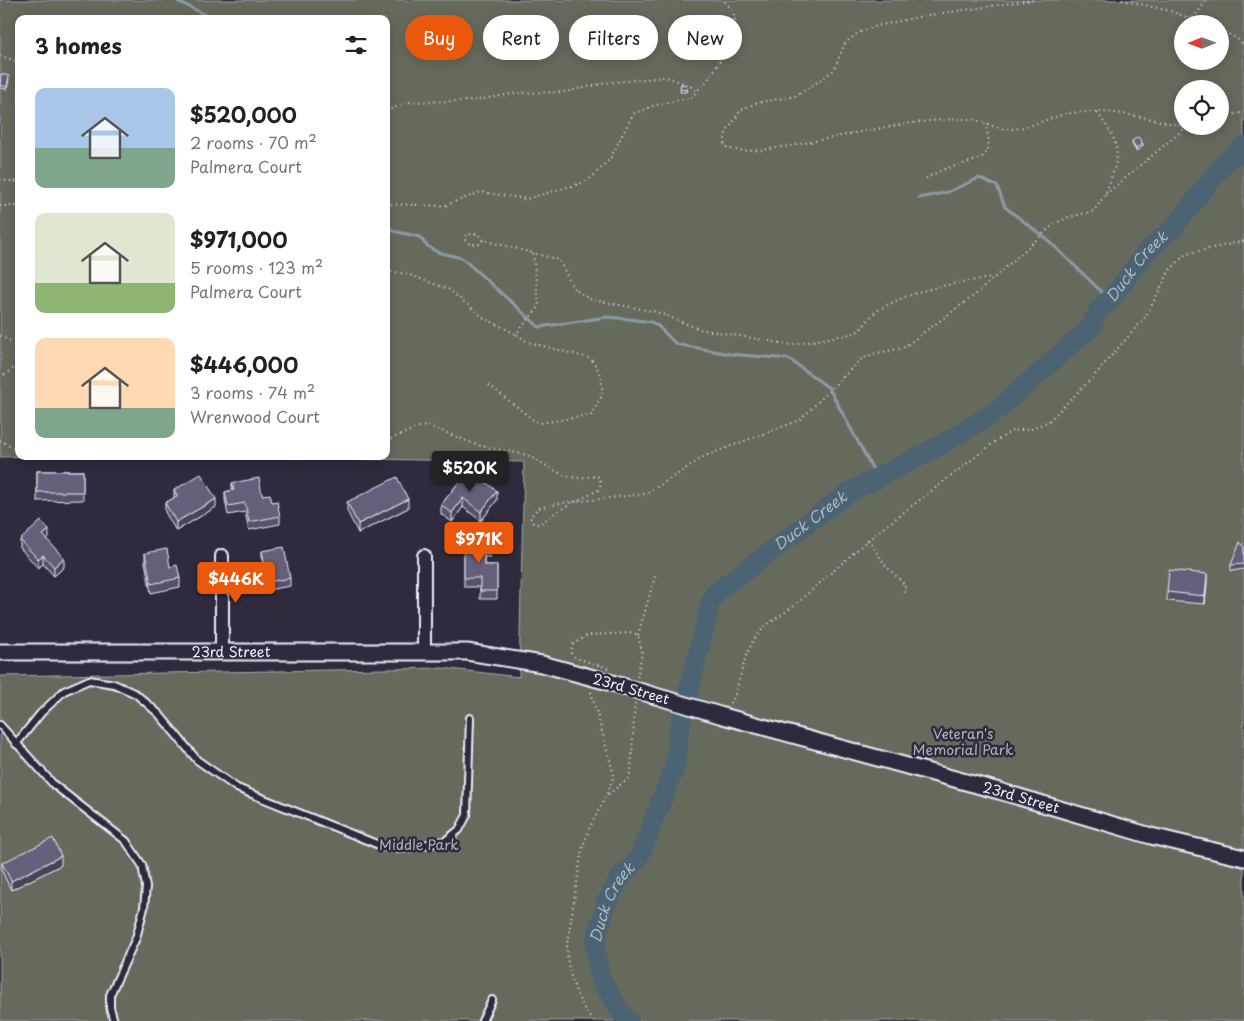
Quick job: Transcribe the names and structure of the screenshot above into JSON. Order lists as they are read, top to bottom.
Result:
{
  "streets": {
    "street": ["23rd Street"]
  },
  "water": ["Duck Creek"],
  "parks": ["Veteran's Memorial Park", "Middle Park"],
  "north": "left",
  "page": {
    "chip": [
      "Buy",
      "Rent",
      "Filters",
      "New"
    ],
    "heading": "3 homes",
    "list": [
      {
        "name": "$520,000",
        "note": "2 rooms · 70 m² · Palmera Court"
      },
      {
        "name": "$971,000",
        "note": "5 rooms · 123 m² · Palmera Court"
      },
      {
        "name": "$446,000",
        "note": "3 rooms · 74 m² · Wrenwood Court"
      }
    ],
    "price": ["$520K", "$971K", "$446K"]
  }
}
